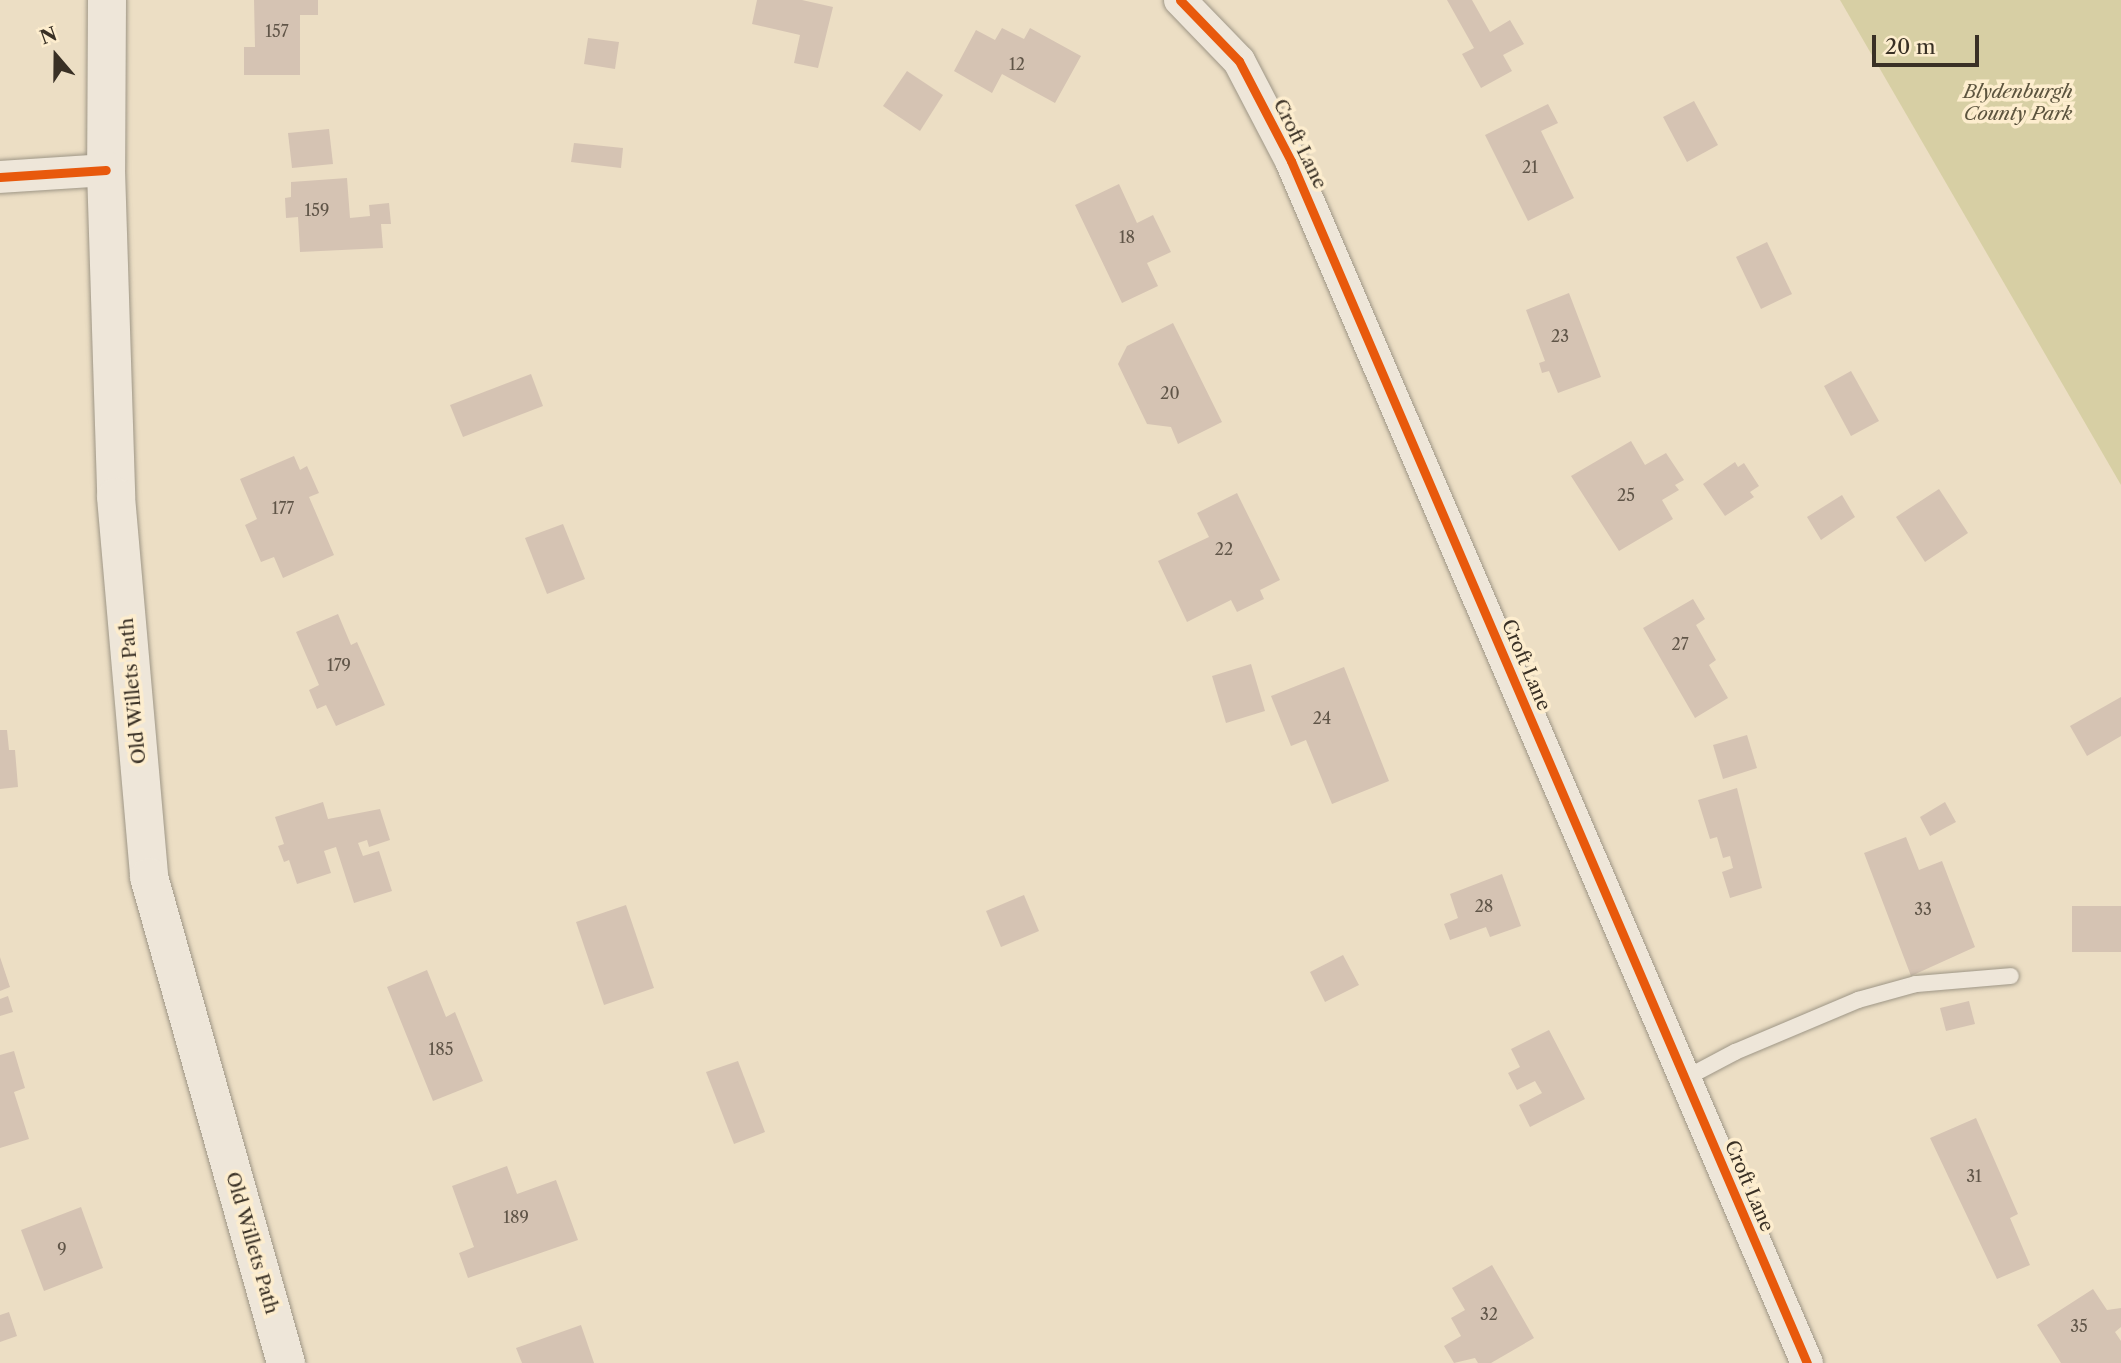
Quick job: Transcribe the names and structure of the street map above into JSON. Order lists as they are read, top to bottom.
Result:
{
  "streets": {
    "main road": ["Old Willets Path"],
    "street": ["Croft Lane"]
  },
  "parks": ["Blydenburgh County Park"],
  "house_numbers": [
    "157",
    "12",
    "21",
    "159",
    "18",
    "23",
    "20",
    "25",
    "177",
    "22",
    "27",
    "179",
    "24",
    "28",
    "33",
    "185",
    "31",
    "189",
    "9",
    "32",
    "35"
  ],
  "scale_bar": "20 m",
  "north": "top"
}
